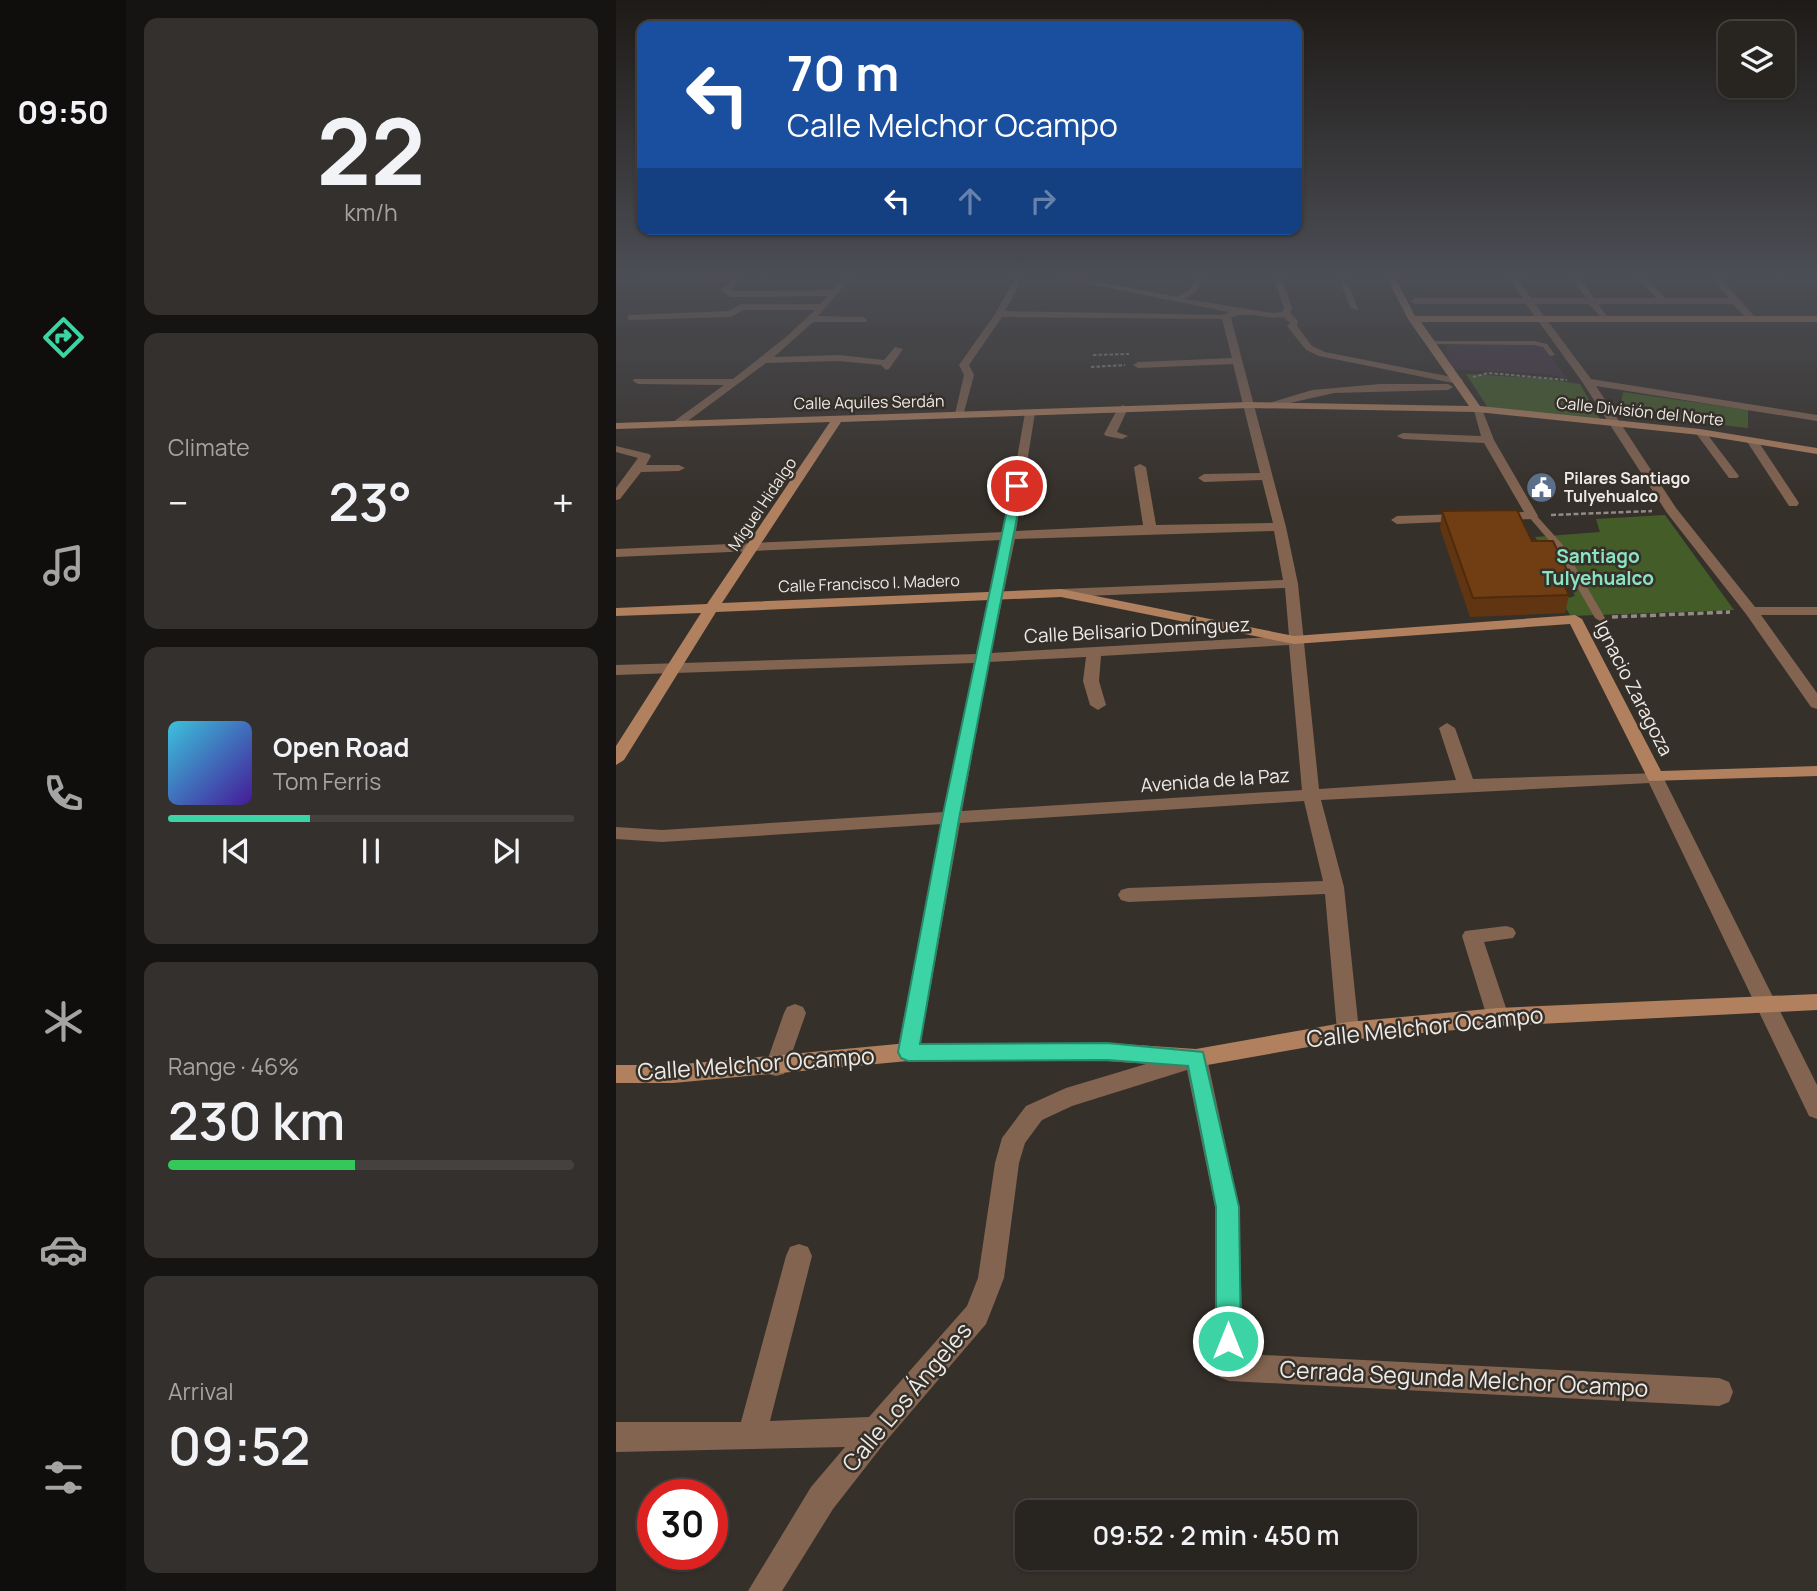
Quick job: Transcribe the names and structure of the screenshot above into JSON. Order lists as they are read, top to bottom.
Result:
{
  "streets": {
    "main road": [
      "Calle Aquiles Serdán",
      "Calle División del Norte",
      "Miguel Hidalgo",
      "Calle Francisco I. Madero",
      "Calle Belisario Domínguez",
      "Ignacio Zaragoza",
      "Avenida de la Paz",
      "Calle Melchor Ocampo"
    ],
    "street": ["Cerrada Segunda Melchor Ocampo", "Calle Los Ángeles"]
  },
  "crossings": [
    ["Calle Aquiles Serdán", "Calle División del Norte"],
    ["Calle Aquiles Serdán", "Miguel Hidalgo"],
    ["Miguel Hidalgo", "Calle Francisco I. Madero"],
    ["Miguel Hidalgo", "Calle Belisario Domínguez"],
    ["Calle Belisario Domínguez", "Ignacio Zaragoza"],
    ["Ignacio Zaragoza", "Avenida de la Paz"],
    ["Calle Melchor Ocampo", "Cerrada Segunda Melchor Ocampo"],
    ["Calle Melchor Ocampo", "Calle Los Ángeles"],
    ["Cerrada Segunda Melchor Ocampo", "Calle Los Ángeles"]
  ],
  "districts": ["Santiago Tulyehualco"],
  "places": {
    "public building": ["Pilares Santiago Tulyehualco"]
  },
  "page": {
    "tabs": "09:50",
    "tile": [
      ["22", "km/h"],
      "Climate",
      ["Range · 46%", "230 km"],
      ["Arrival", "09:52"]
    ],
    "turn": ["70 m", "Calle Melchor Ocampo"],
    "heat": ["−", "23°", "+"],
    "song": ["Open Road", "Tom Ferris"],
    "limit": "30",
    "trip": "09:52 · 2 min · 450 m"
  }
}
